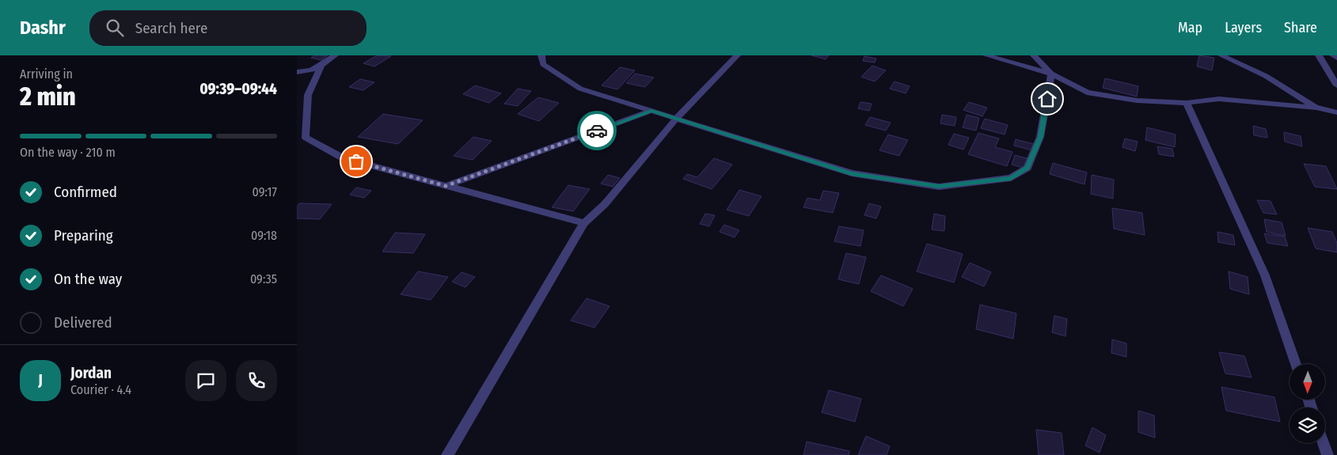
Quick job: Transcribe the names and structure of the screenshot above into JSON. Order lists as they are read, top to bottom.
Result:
{
  "north": "bottom",
  "page": {
    "header": "Dashr",
    "search": "Search here",
    "nav": ["Map", "Layers", "Share"],
    "heading": ["2 min", "Arriving in", "09:39–09:44"],
    "panel": ["Jordan", "Courier · 4.4"],
    "bar": "On the way · 210 m",
    "list": [
      ["Confirmed", "09:17"],
      ["Preparing", "09:18"],
      ["On the way", "09:35"],
      "Delivered"
    ],
    "round": "J"
  }
}
